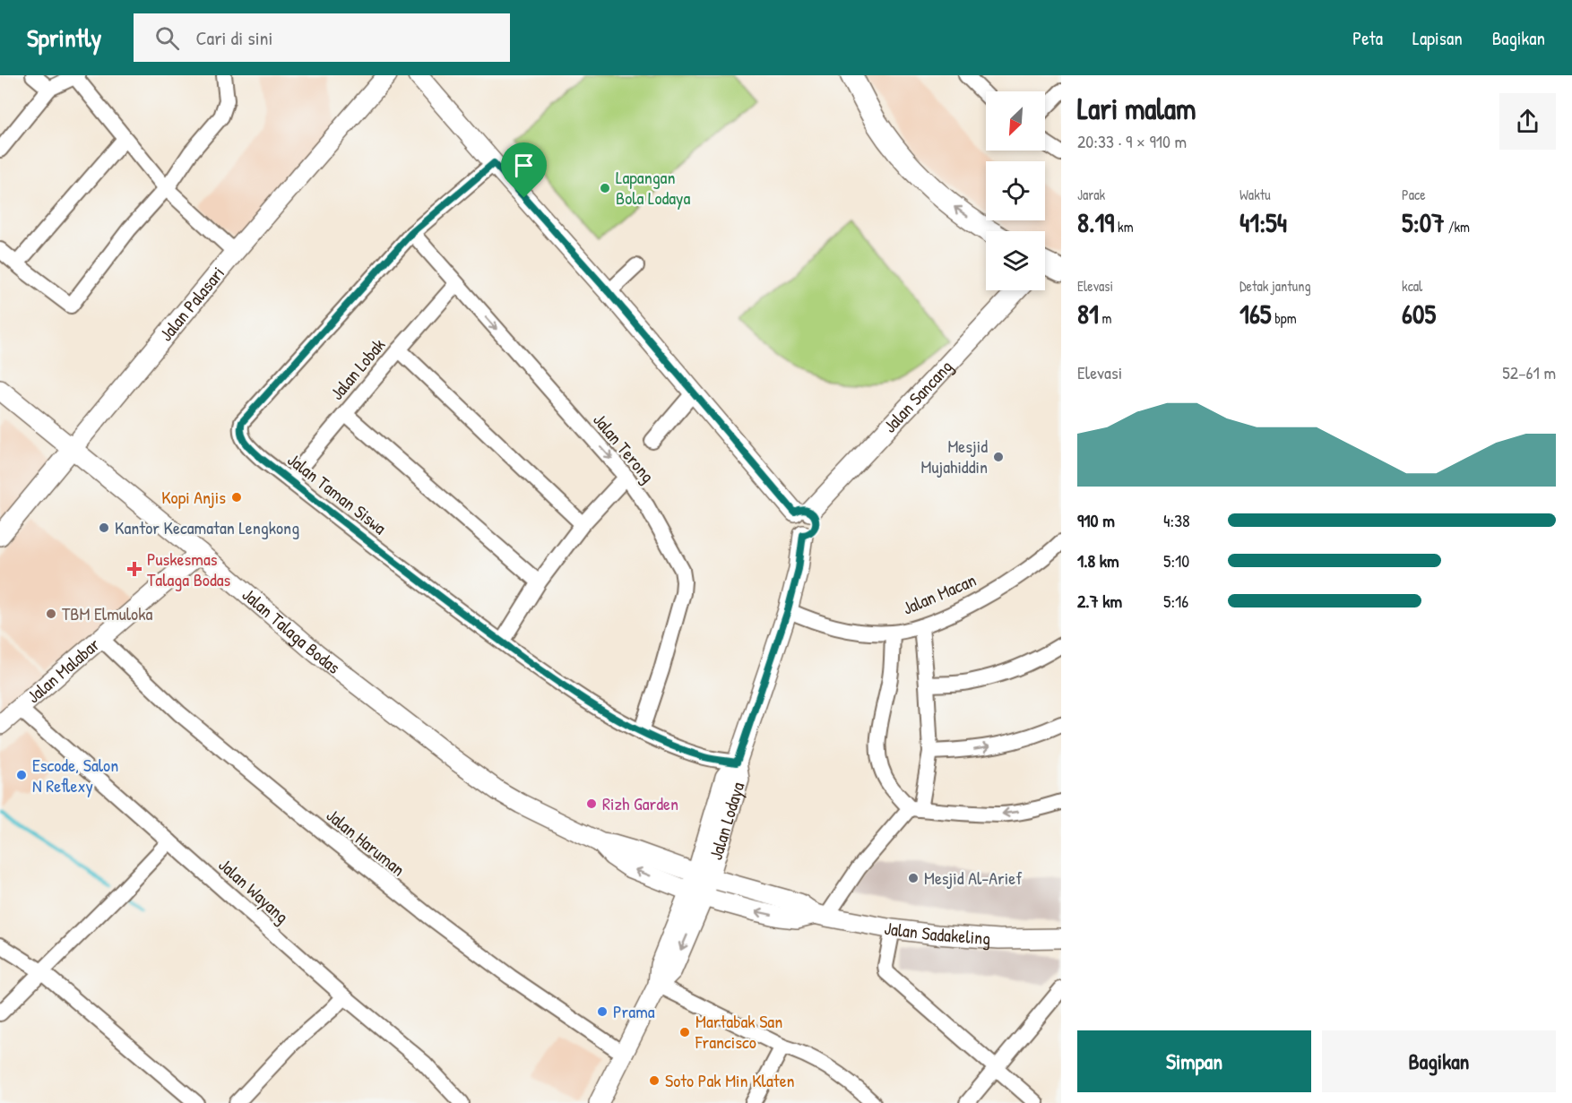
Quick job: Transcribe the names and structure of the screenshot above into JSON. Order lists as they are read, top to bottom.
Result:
{
  "streets": {
    "street": [
      "Jalan Palasari",
      "Jalan Lobak",
      "Jalan Sancang",
      "Jalan Terong",
      "Jalan Taman Siswa",
      "Jalan Macan",
      "Jalan Talaga Bodas",
      "Jalan Malabar",
      "Jalan Lodaya",
      "Jalan Haruman",
      "Jalan Wayang",
      "Jalan Sadakeling"
    ]
  },
  "crossings": [
    ["Jalan Palasari", "Jalan Talaga Bodas"],
    ["Jalan Lobak", "Jalan Terong"],
    ["Jalan Lobak", "Jalan Taman Siswa"],
    ["Jalan Sancang", "Jalan Lodaya"],
    ["Jalan Terong", "Jalan Taman Siswa"],
    ["Jalan Taman Siswa", "Jalan Lodaya"],
    ["Jalan Macan", "Jalan Lodaya"],
    ["Jalan Talaga Bodas", "Jalan Malabar"],
    ["Jalan Talaga Bodas", "Jalan Lodaya"],
    ["Jalan Talaga Bodas", "Jalan Sadakeling"],
    ["Jalan Malabar", "Jalan Haruman"],
    ["Jalan Malabar", "Jalan Wayang"],
    ["Jalan Lodaya", "Jalan Haruman"],
    ["Jalan Lodaya", "Jalan Sadakeling"]
  ],
  "places": {
    "other": [
      "Lapangan Bola Lodaya",
      "Mesjid Mujahiddin",
      "Kopi Anjis",
      "Kantor Kecamatan Lengkong",
      "TBM Elmuloka",
      "Escode, Salon N Reflexy",
      "Rizh Garden",
      "Mesjid Al-Arief",
      "Prama",
      "Martabak San Francisco",
      "Soto Pak Min Klaten"
    ],
    "health": ["Puskesmas Talaga Bodas"]
  },
  "north": "bottom left",
  "page": {
    "header": "Sprintly",
    "search": "Cari di sini",
    "nav": ["Peta", "Lapisan", "Bagikan"],
    "heading": ["Lari malam", "20:33 · 9 × 910 m"],
    "stats": [
      ["Jarak", "8.19 km"],
      ["Waktu", "41:54"],
      ["Pace", "5:07 /km"],
      ["Elevasi", "81 m"],
      ["Detak jantung", "165 bpm"],
      ["kcal", "605"]
    ],
    "chart": ["Elevasi", "52–61 m"],
    "list": [
      {
        "name": "910 m",
        "note": "4:38"
      },
      {
        "name": "1.8 km",
        "note": "5:10"
      },
      {
        "name": "2.7 km",
        "note": "5:16"
      }
    ],
    "buttons": ["Simpan", "Bagikan"]
  }
}
